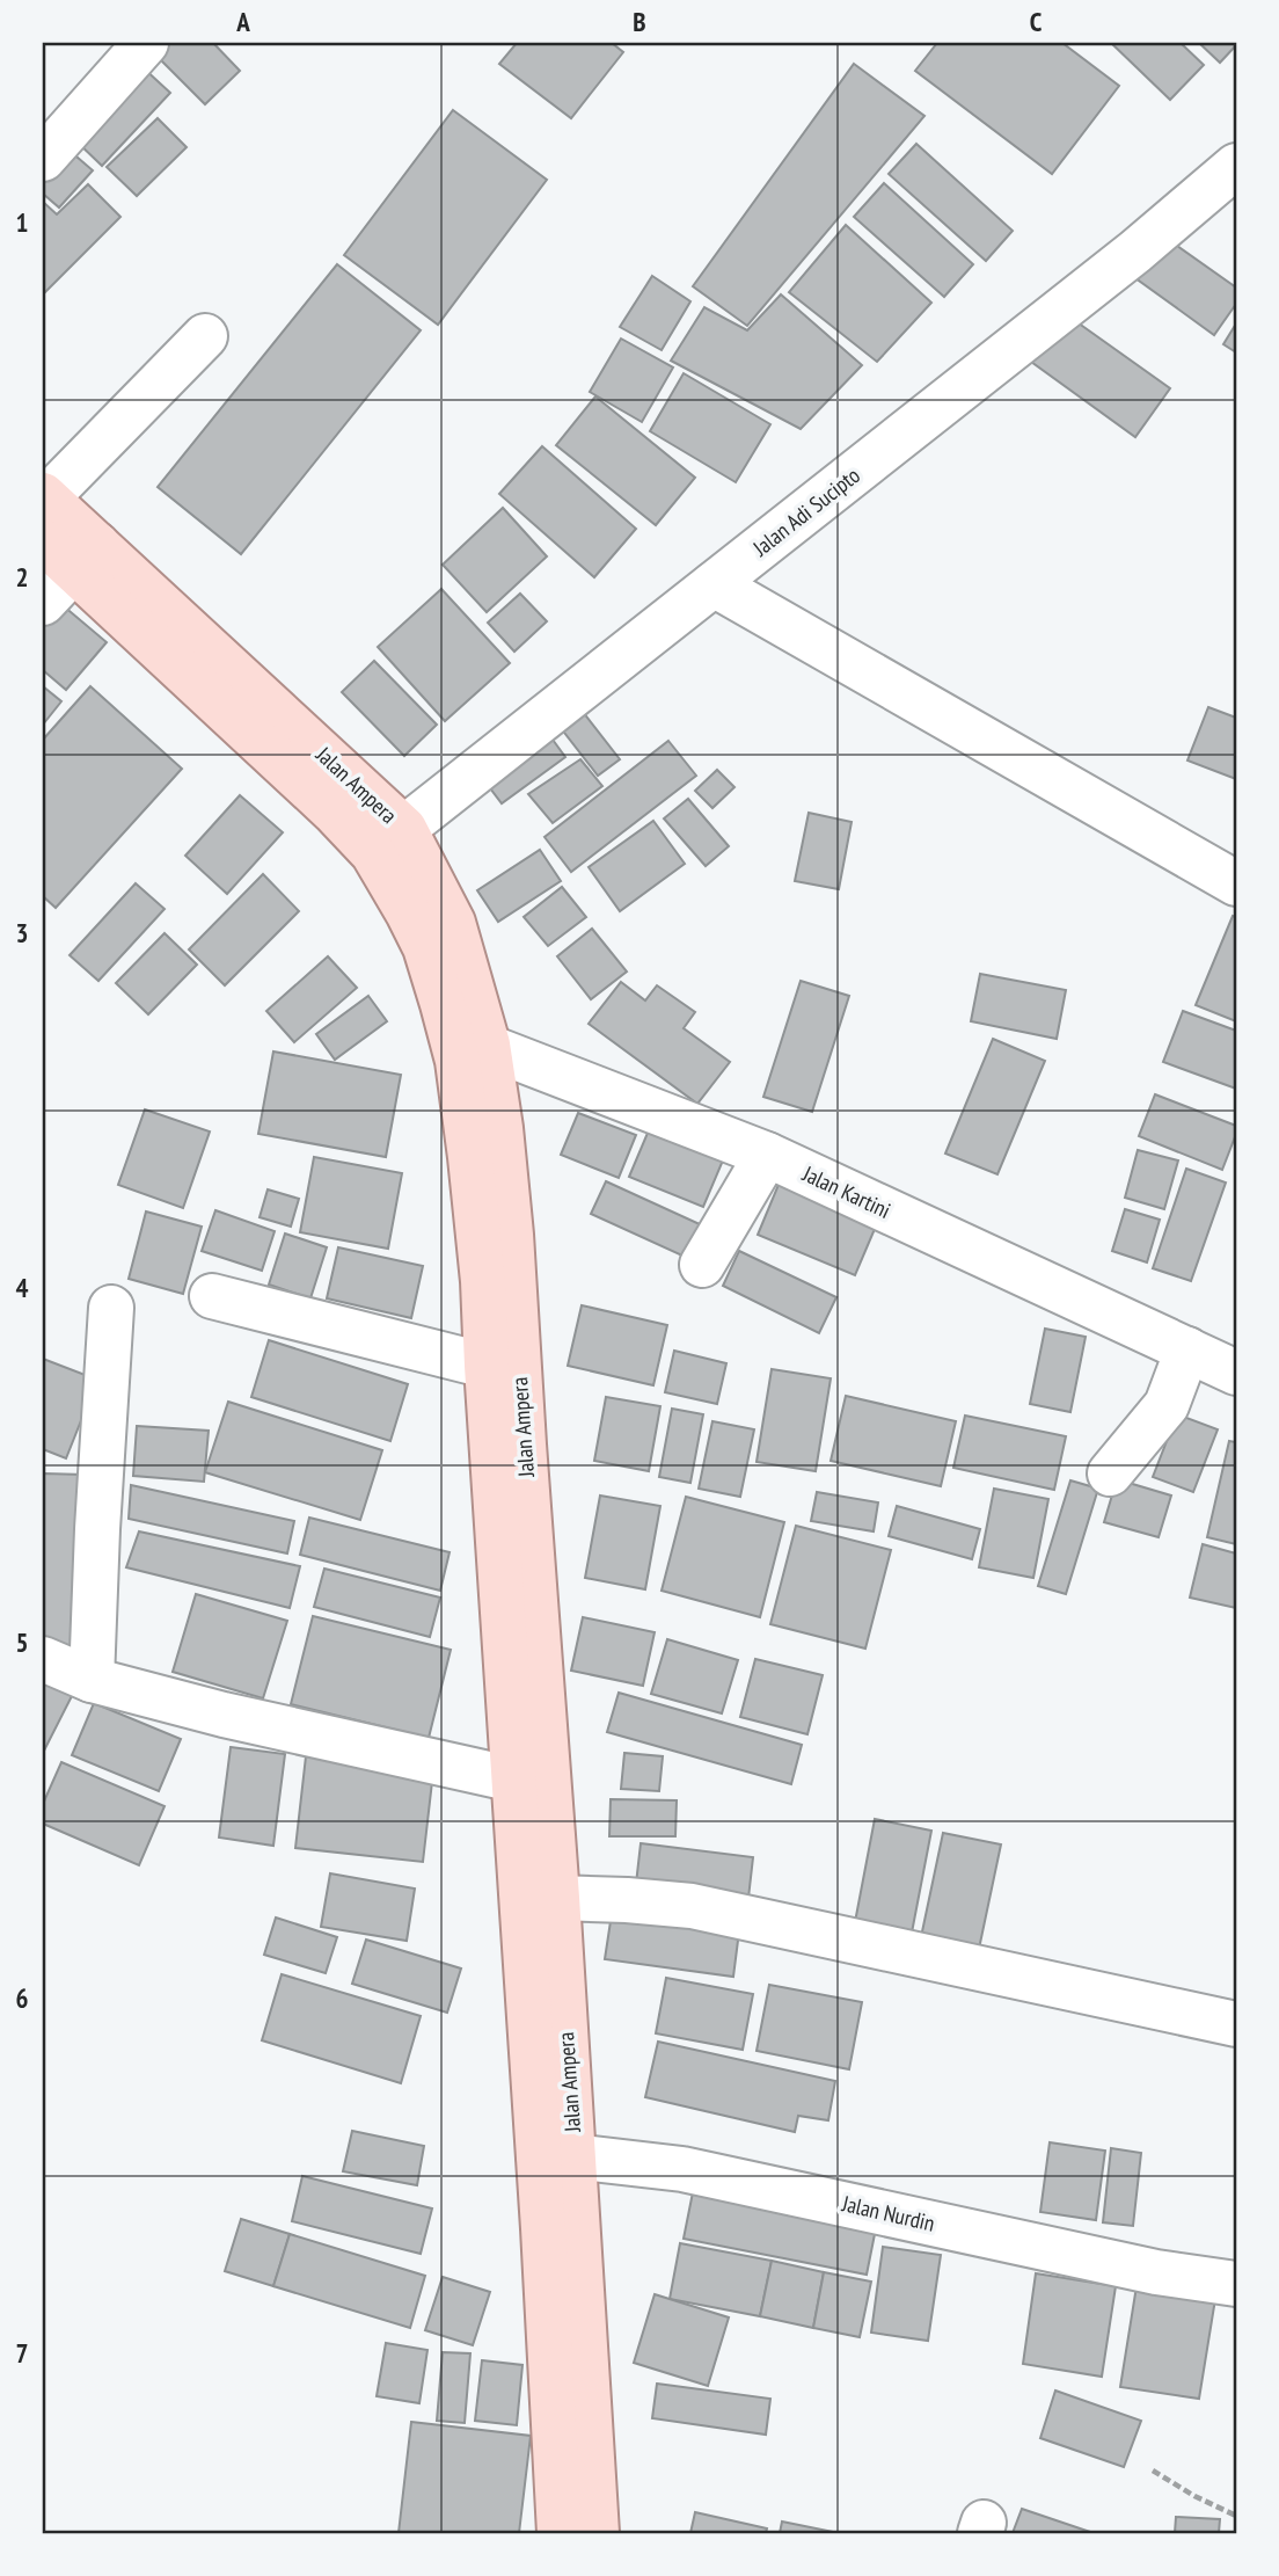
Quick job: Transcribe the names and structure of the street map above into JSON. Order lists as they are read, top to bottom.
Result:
{
  "streets": {
    "main road": ["Jalan Ampera"],
    "street": ["Jalan Adi Sucipto", "Jalan Kartini", "Jalan Nurdin"]
  },
  "crossings": [
    ["Jalan Adi Sucipto", "Jalan Ampera"],
    ["Jalan Ampera", "Jalan Kartini"],
    ["Jalan Ampera", "Jalan Nurdin"]
  ],
  "grid": {
    "columns": ["A", "B", "C"],
    "rows": [
      "1",
      "2",
      "3",
      "4",
      "5",
      "6",
      "7"
    ]
  }
}
